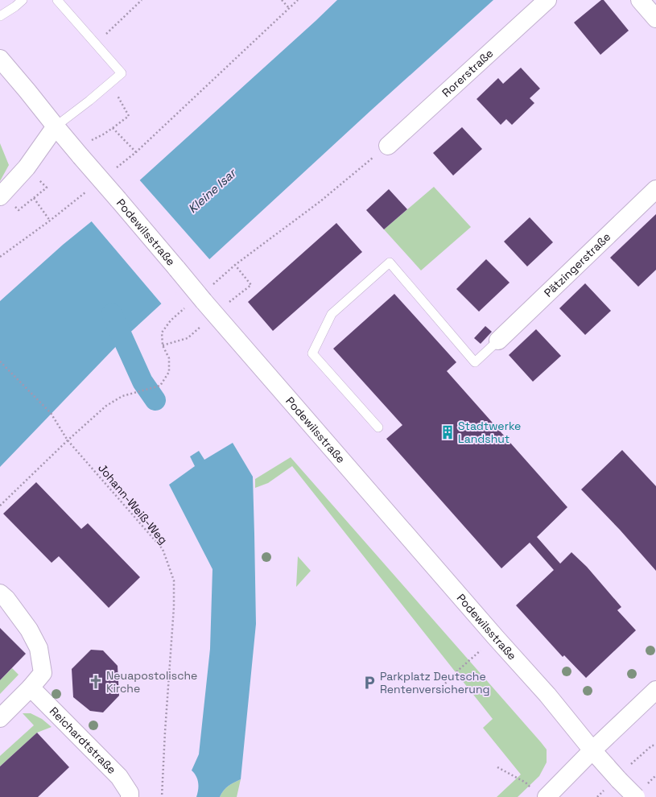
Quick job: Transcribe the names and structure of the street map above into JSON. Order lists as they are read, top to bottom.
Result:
{
  "streets": {
    "street": [
      "Rorerstraße",
      "Podewilsstraße",
      "Pätzingerstraße",
      "Reichardtstraße"
    ],
    "path": ["Johann-Weiß-Weg"]
  },
  "water": ["Kleine Isar"],
  "places": {
    "building": ["Stadtwerke Landshut"],
    "church": ["Neuapostolische Kirche"],
    "parking": ["Parkplatz Deutsche Rentenversicherung"]
  }
}
